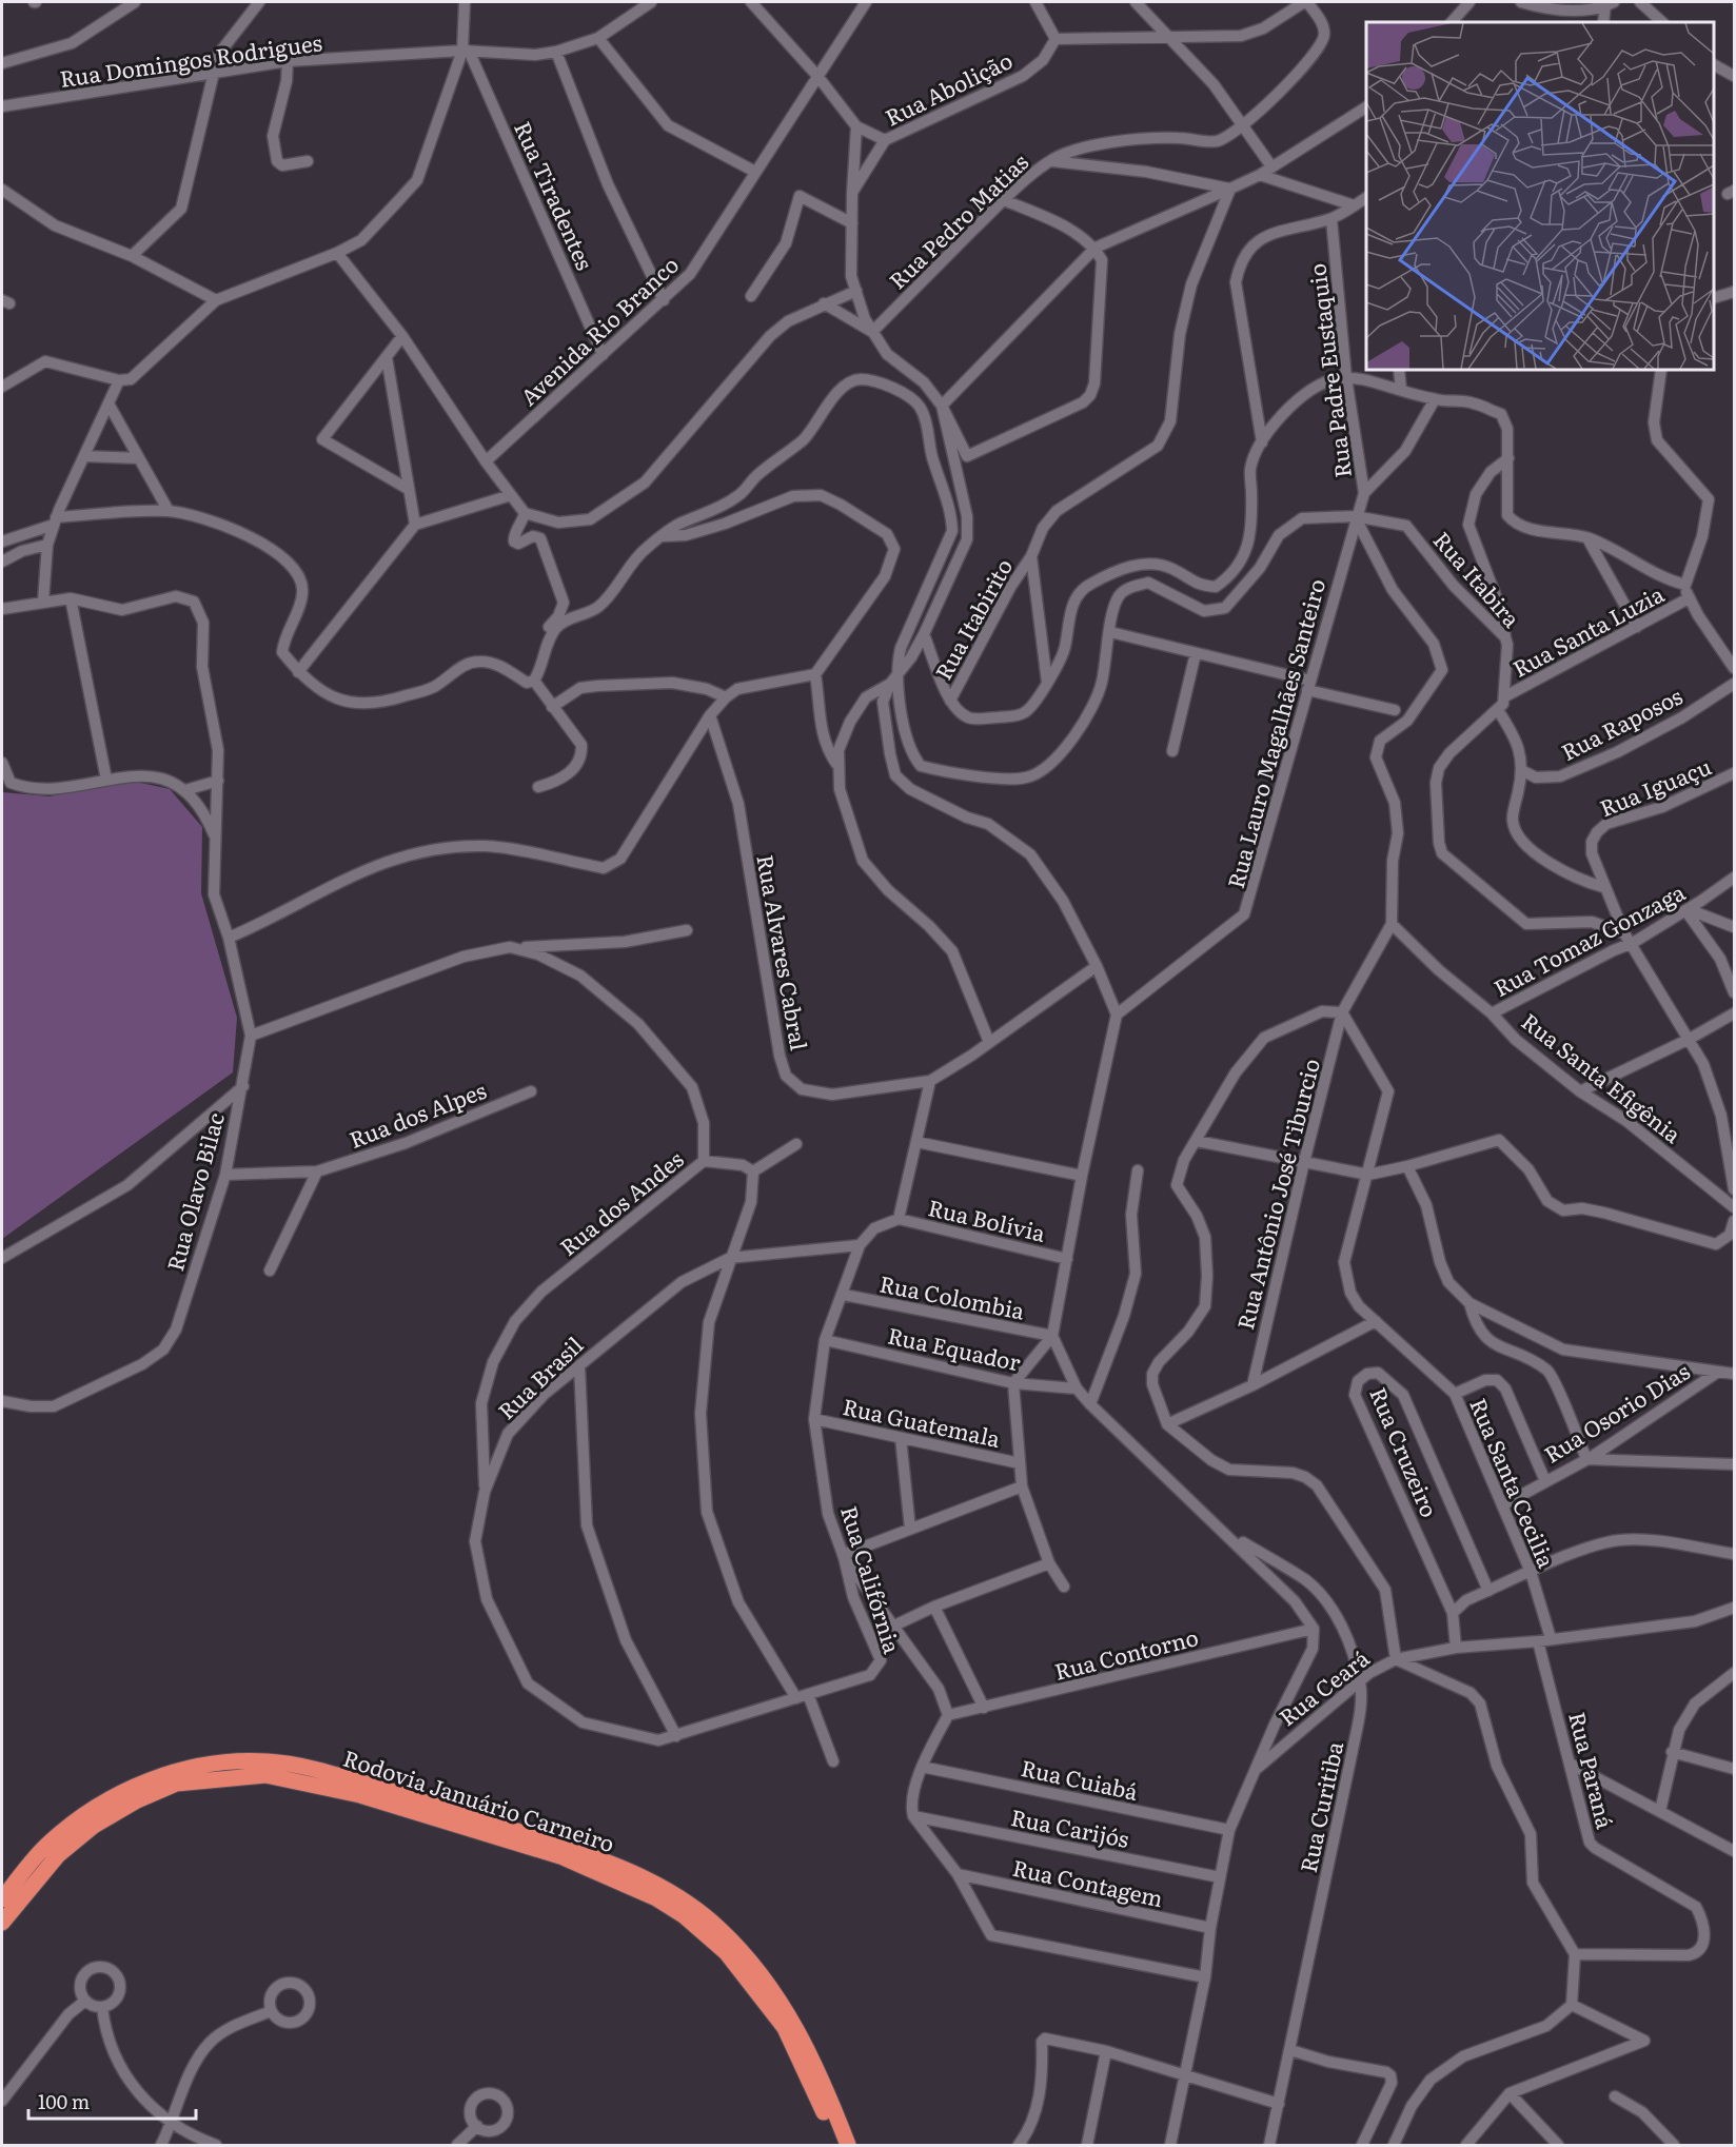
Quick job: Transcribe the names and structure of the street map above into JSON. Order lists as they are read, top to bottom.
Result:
{
  "streets": {
    "highway": ["Rodovia Januário Carneiro"],
    "street": [
      "Rua Domingos Rodrigues",
      "Rua Abolição",
      "Rua Tiradentes",
      "Rua Pedro Matias",
      "Avenida Rio Branco",
      "Rua Padre Eustaquio",
      "Rua Itabira",
      "Rua Itabirito",
      "Rua Santa Luzia",
      "Rua Raposos",
      "Rua Lauro Magalhães Santeiro",
      "Rua Iguaçu",
      "Rua Tomaz Gonzaga",
      "Rua Alvares Cabral",
      "Rua Santa Efigênia",
      "Rua dos Alpes",
      "Rua Olavo Bilac",
      "Rua Antônio José Tiburcio",
      "Rua dos Andes",
      "Rua Bolívia",
      "Rua Colombia",
      "Rua Equador",
      "Rua Brasil",
      "Rua Osorio Dias",
      "Rua Guatemala",
      "Rua Cruzeiro",
      "Rua Santa Cecilia",
      "Rua Califórnia",
      "Rua Contorno",
      "Rua Ceará",
      "Rua Paraná",
      "Rua Cuiabá",
      "Rua Curitiba",
      "Rua Carijós",
      "Rua Contagem"
    ]
  },
  "crossings": [
    ["Rua Domingos Rodrigues", "Rua Tiradentes"],
    ["Rua Tiradentes", "Avenida Rio Branco"],
    ["Rua Pedro Matias", "Rua Itabirito"],
    ["Rua Padre Eustaquio", "Rua Itabira"],
    ["Rua Padre Eustaquio", "Rua Lauro Magalhães Santeiro"],
    ["Rua Itabira", "Rua Santa Luzia"],
    ["Rua Itabira", "Rua Lauro Magalhães Santeiro"],
    ["Rua Itabira", "Rua Iguaçu"],
    ["Rua Iguaçu", "Rua Tomaz Gonzaga"],
    ["Rua Tomaz Gonzaga", "Rua Santa Efigênia"],
    ["Rua Santa Efigênia", "Rua Antônio José Tiburcio"],
    ["Rua dos Alpes", "Rua Olavo Bilac"],
    ["Rua dos Andes", "Rua Brasil"],
    ["Rua Colombia", "Rua Califórnia"],
    ["Rua Equador", "Rua Califórnia"],
    ["Rua Brasil", "Rua Califórnia"],
    ["Rua Osorio Dias", "Rua Santa Cecilia"],
    ["Rua Guatemala", "Rua Califórnia"],
    ["Rua Cruzeiro", "Rua Ceará"],
    ["Rua Santa Cecilia", "Rua Ceará"],
    ["Rua Ceará", "Rua Paraná"],
    ["Rua Ceará", "Rua Curitiba"]
  ],
  "scale_bar": "100 m"
}
